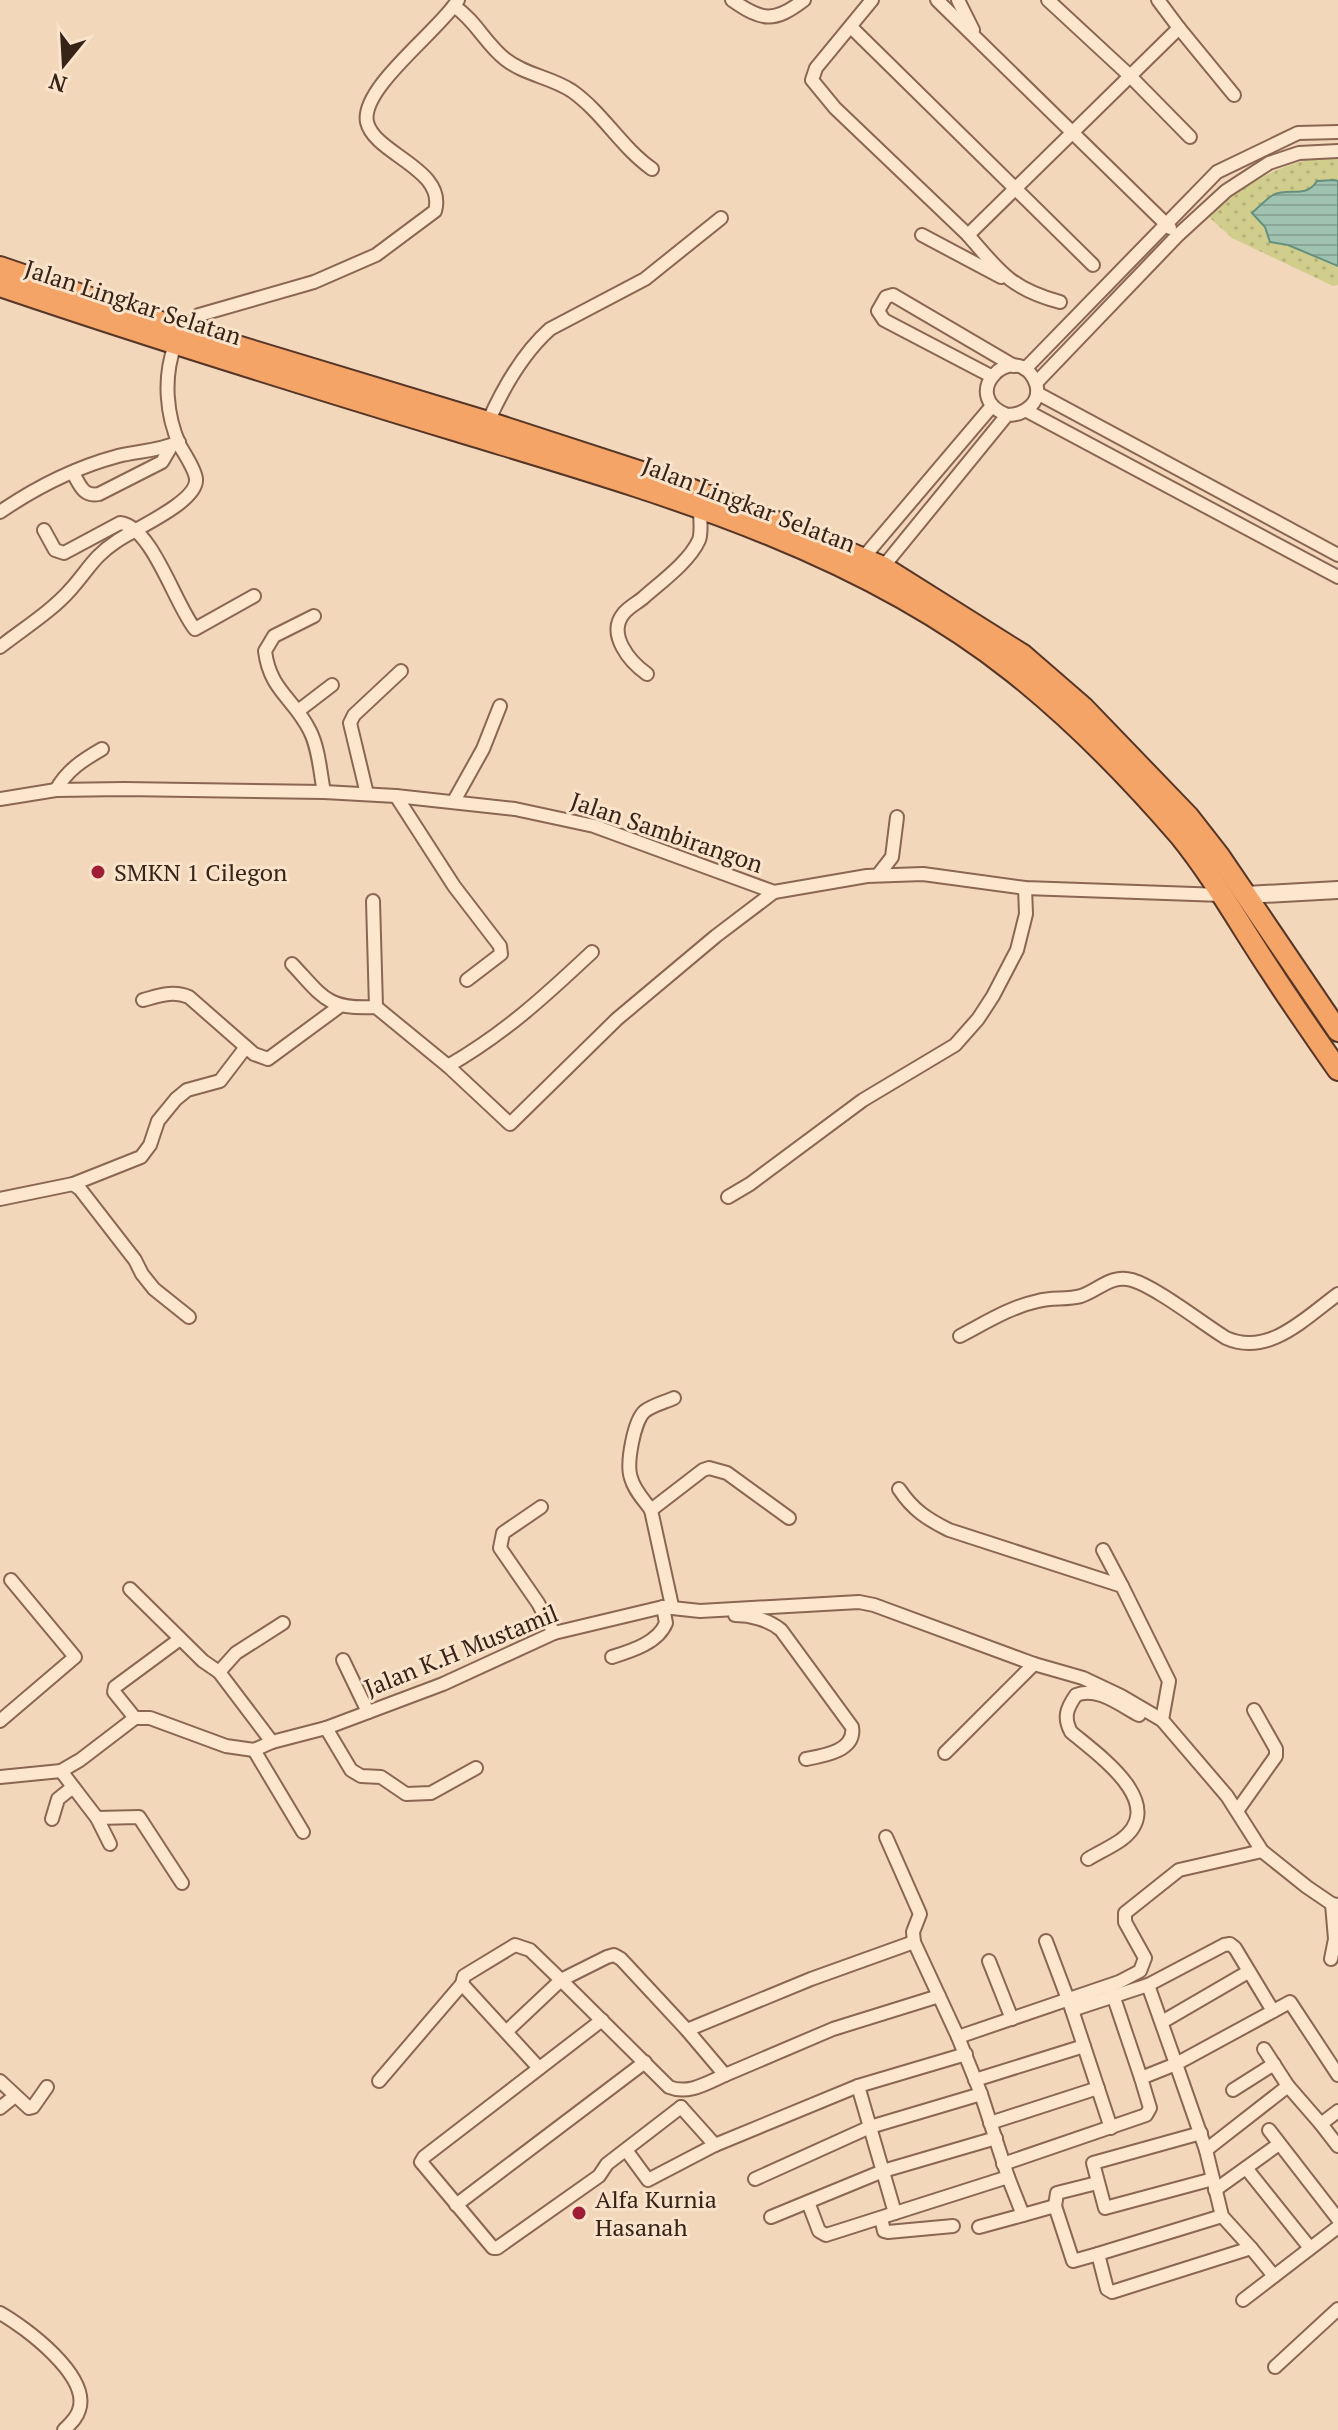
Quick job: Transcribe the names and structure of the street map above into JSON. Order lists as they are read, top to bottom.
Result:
{
  "streets": {
    "highway": ["Jalan Lingkar Selatan"],
    "street": ["Jalan Sambirangon", "Jalan K.H Mustamil"]
  },
  "crossings": [
    ["Jalan Lingkar Selatan", "Jalan Sambirangon"]
  ],
  "places": ["SMKN 1 Cilegon", "Alfa Kurnia Hasanah"],
  "north": "bottom"
}
